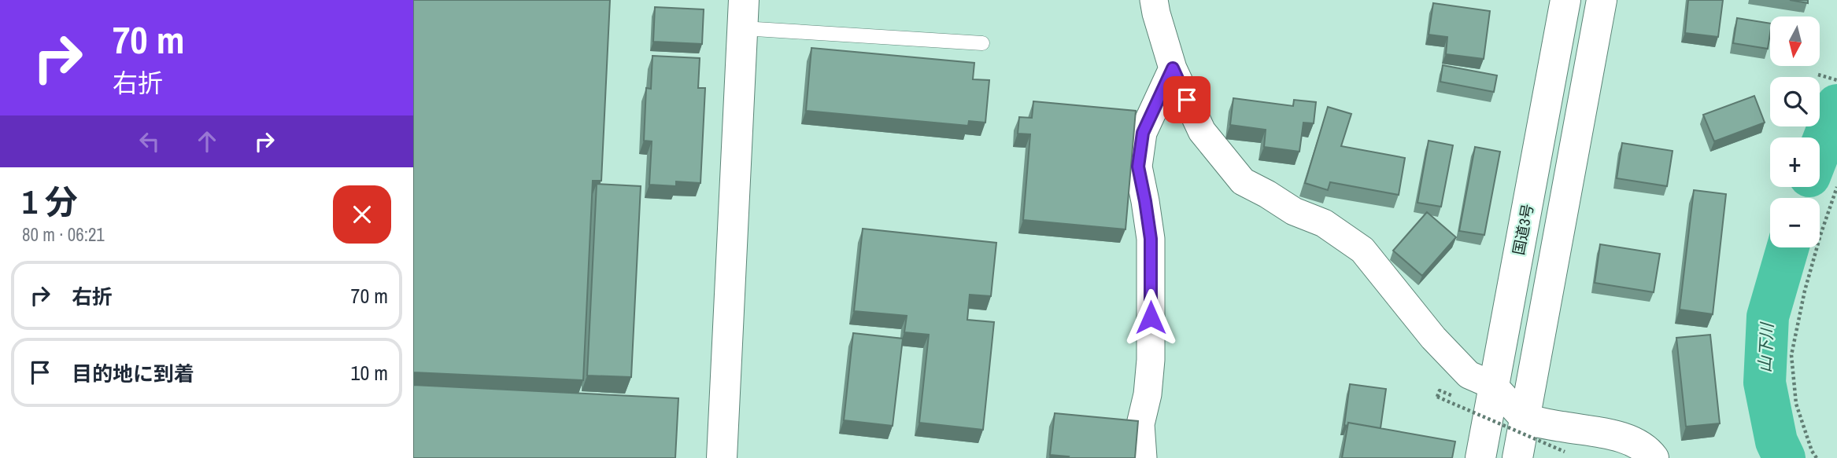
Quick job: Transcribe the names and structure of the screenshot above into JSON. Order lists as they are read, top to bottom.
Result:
{
  "streets": {
    "main road": ["国道3号"]
  },
  "water": ["山下川"],
  "north": "bottom",
  "page": {
    "turn": ["70 m", "右折"],
    "map_buttons": ["+", "−"],
    "heading": ["1 分", "80 m · 06:21"],
    "list": [
      {
        "name": "右折",
        "value": "70 m"
      },
      {
        "name": "目的地に到着",
        "value": "10 m"
      }
    ]
  }
}
